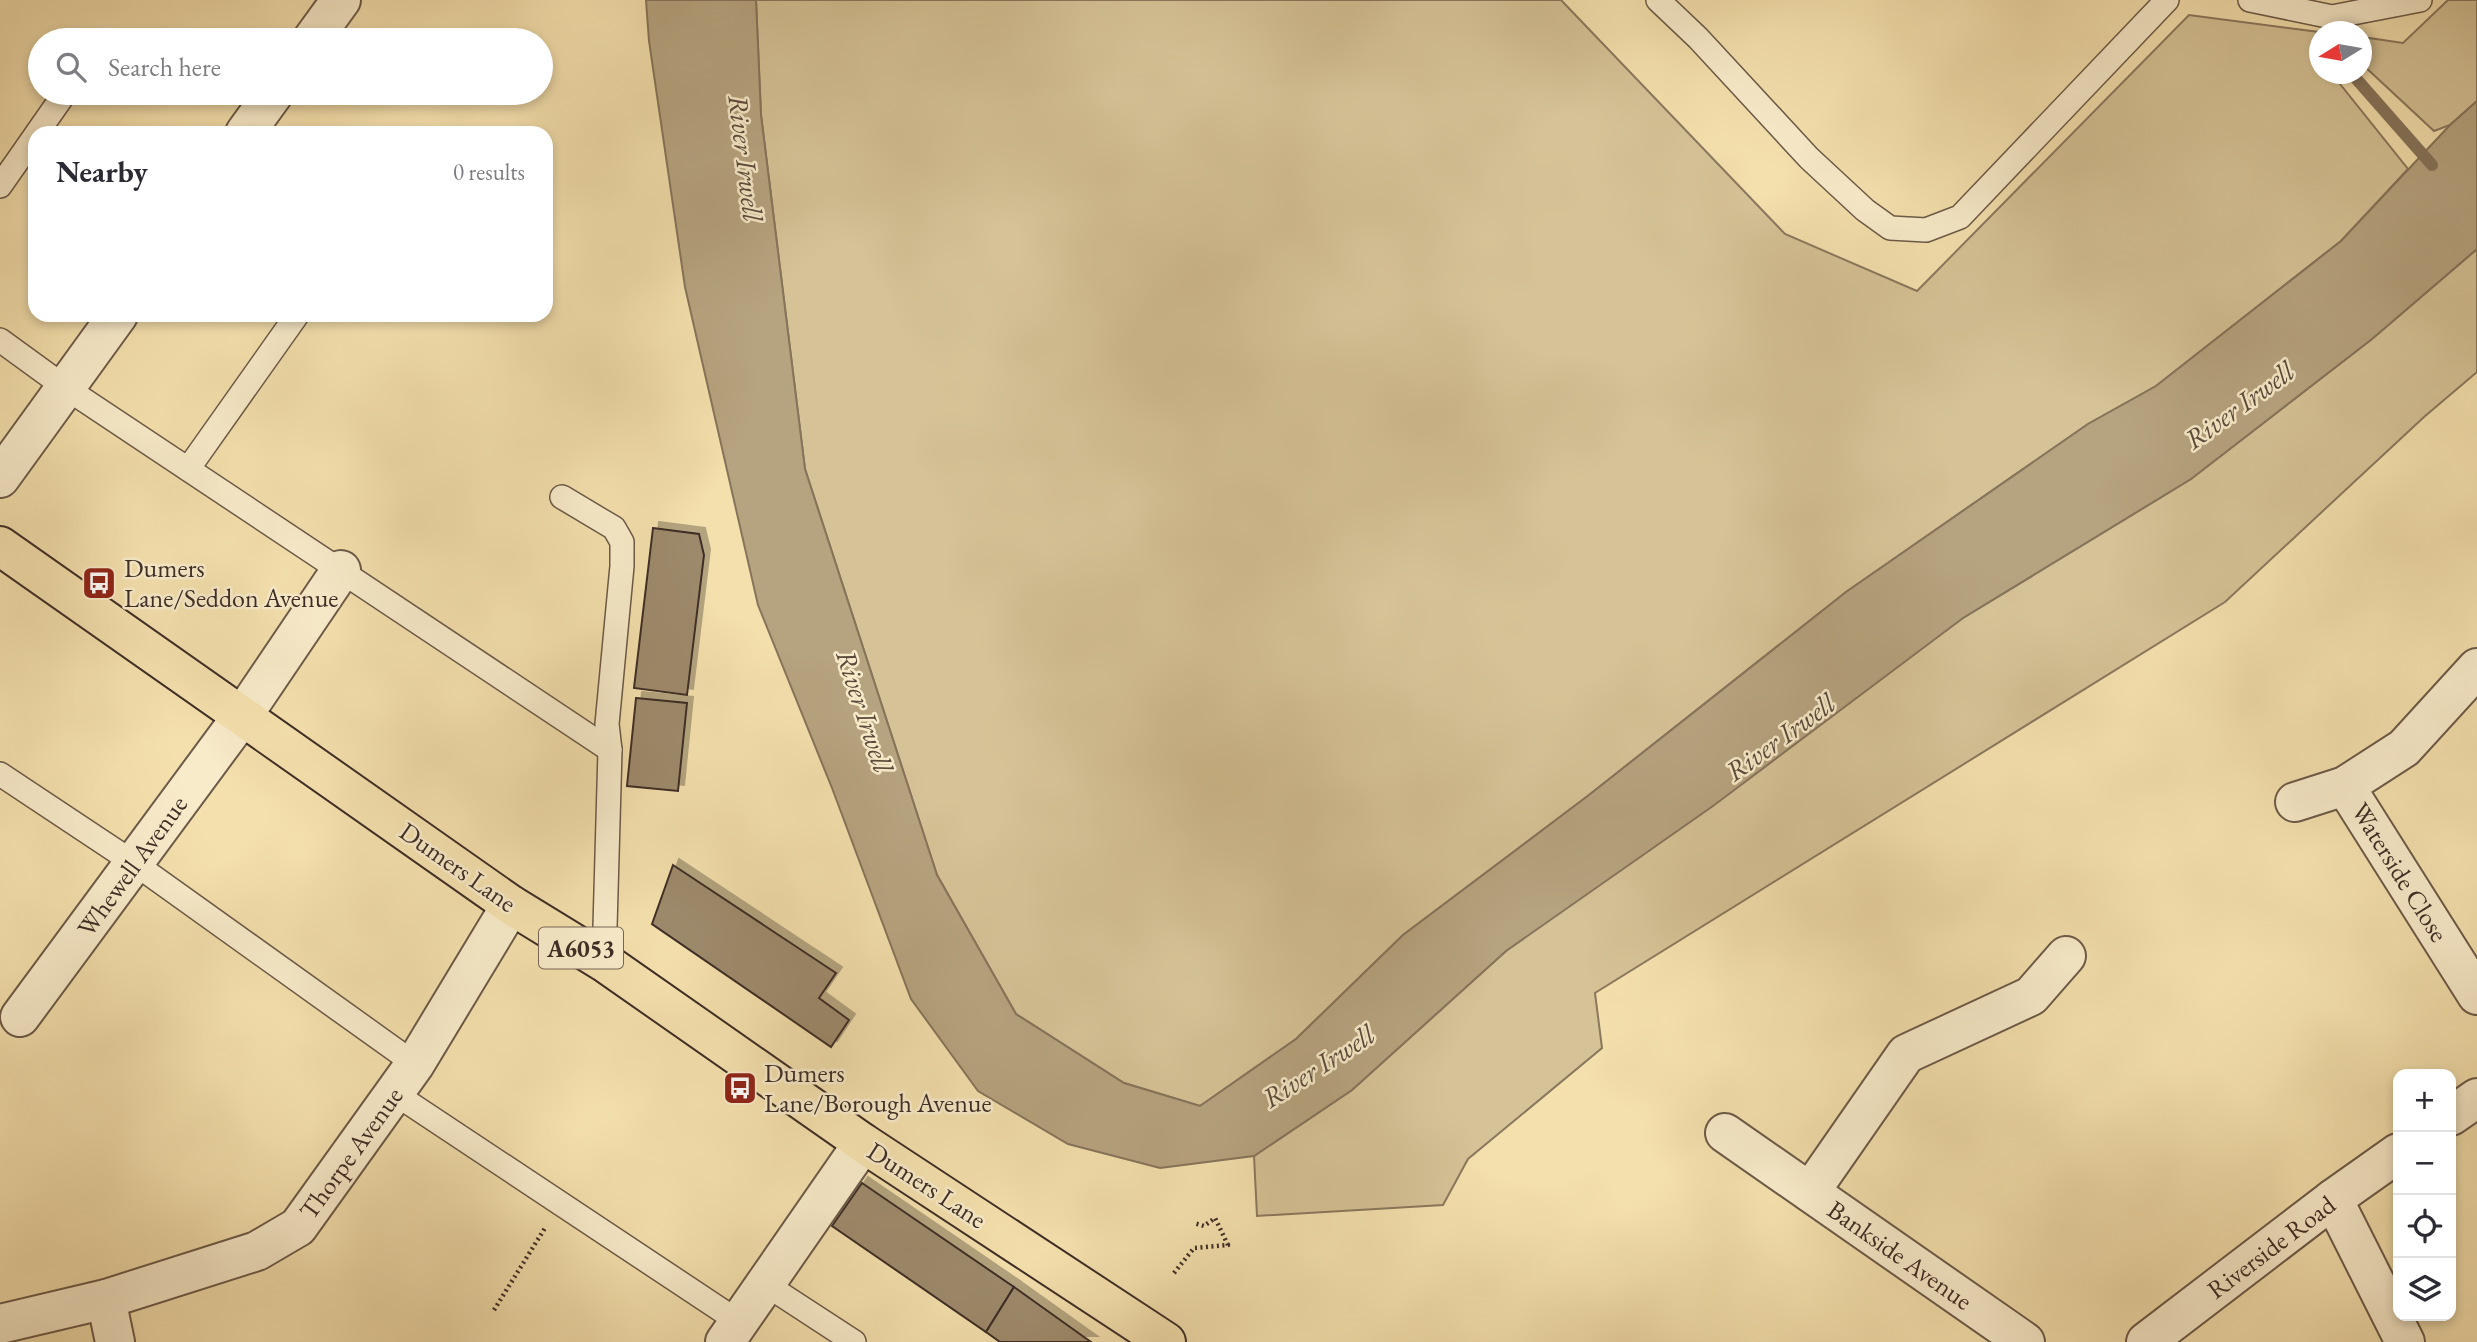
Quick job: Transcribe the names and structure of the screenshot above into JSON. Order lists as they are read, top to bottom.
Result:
{
  "streets": {
    "main road": ["Dumers Lane", "A6053"],
    "street": [
      "Whewell Avenue",
      "Waterside Close",
      "Thorpe Avenue",
      "Riverside Road",
      "Bankside Avenue"
    ]
  },
  "crossings": [
    ["Whewell Avenue", "Dumers Lane"],
    ["Dumers Lane", "Thorpe Avenue"]
  ],
  "water": ["River Irwell"],
  "places": {
    "bus stop": ["Dumers Lane/Seddon Avenue", "Dumers Lane/Borough Avenue"]
  },
  "north": "left",
  "page": {
    "search": "Search here",
    "heading": ["Nearby", "0 results"],
    "map_buttons": ["+", "−"]
  }
}
